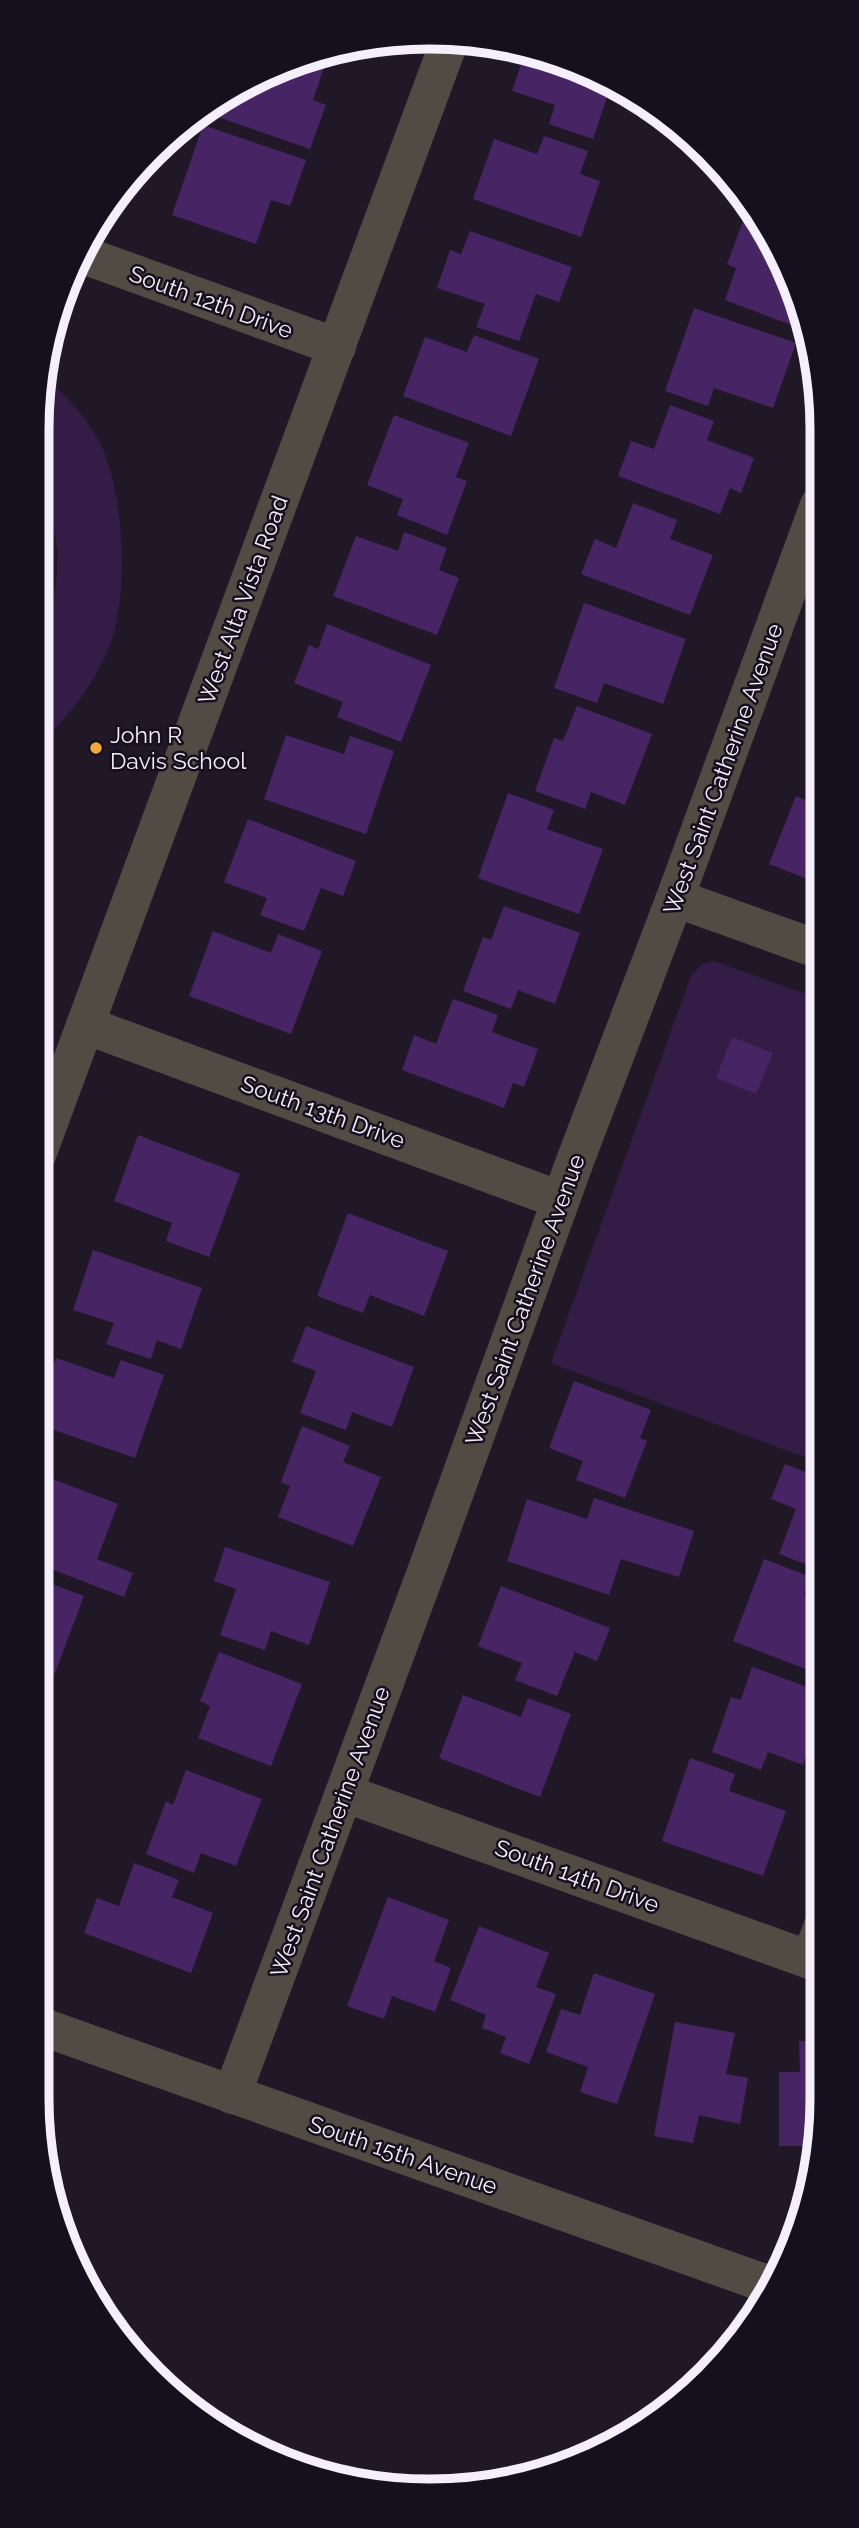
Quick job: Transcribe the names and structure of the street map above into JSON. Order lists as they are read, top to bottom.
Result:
{
  "streets": {
    "street": [
      "South 12th Drive",
      "West Alta Vista Road",
      "West Saint Catherine Avenue",
      "South 13th Drive",
      "South 14th Drive",
      "South 15th Avenue"
    ]
  },
  "crossings": [
    ["South 12th Drive", "West Alta Vista Road"],
    ["West Alta Vista Road", "South 13th Drive"],
    ["West Saint Catherine Avenue", "South 13th Drive"],
    ["West Saint Catherine Avenue", "South 14th Drive"],
    ["West Saint Catherine Avenue", "South 15th Avenue"]
  ],
  "places": ["John R Davis School"]
}
